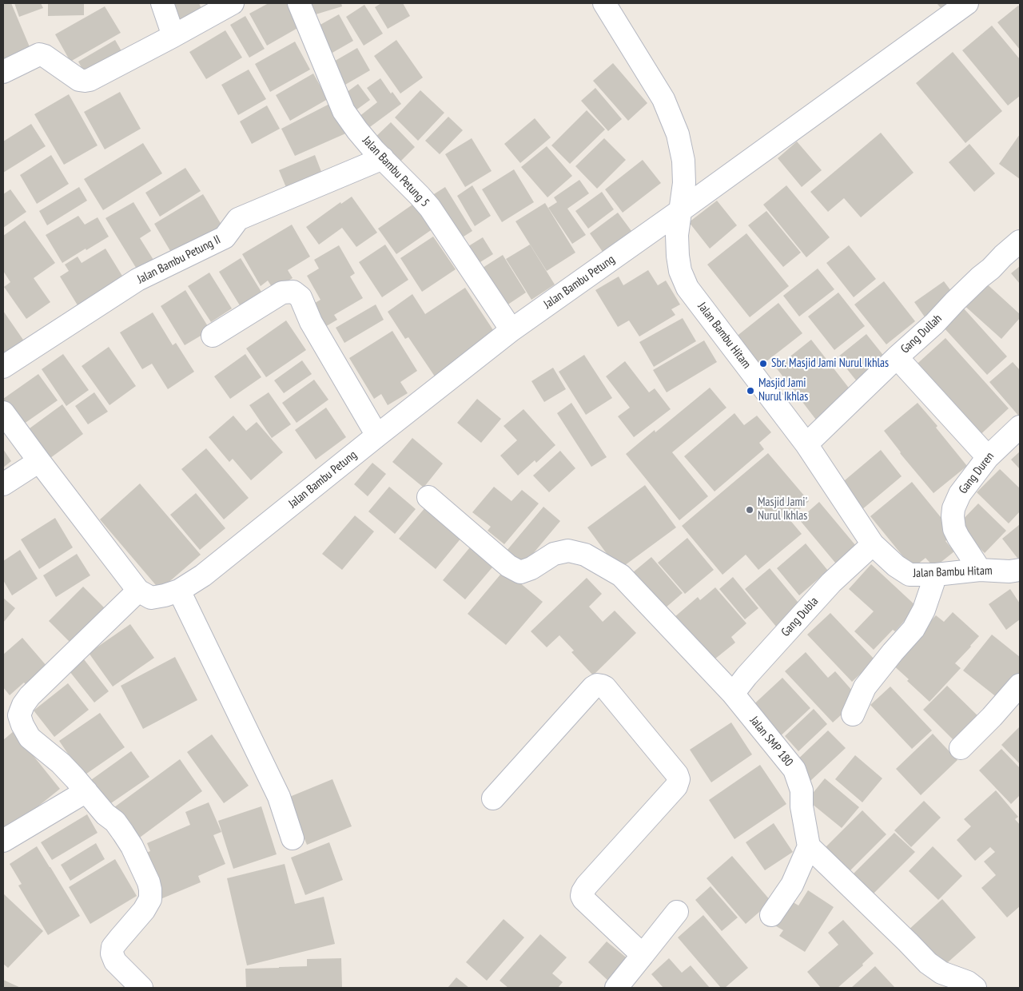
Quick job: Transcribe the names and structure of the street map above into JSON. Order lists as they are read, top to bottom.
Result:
{
  "streets": {
    "street": [
      "Jalan Bambu Petung 5",
      "Jalan Bambu Petung II",
      "Jalan Bambu Petung",
      "Gang Dullah",
      "Jalan Bambu Hitam",
      "Gang Duren",
      "Gang Dubla",
      "Jalan SMP 180"
    ]
  },
  "crossings": [
    ["Jalan Bambu Petung 5", "Jalan Bambu Petung II"],
    ["Jalan Bambu Petung 5", "Jalan Bambu Petung"],
    ["Jalan Bambu Petung", "Jalan Bambu Hitam"],
    ["Gang Dullah", "Jalan Bambu Hitam"],
    ["Jalan Bambu Hitam", "Gang Duren"],
    ["Jalan Bambu Hitam", "Gang Dubla"],
    ["Gang Dubla", "Jalan SMP 180"]
  ],
  "places": ["Sbr. Masjid Jami Nurul Ikhlas", "Masjid Jami Nurul Ikhlas", "Masjid Jami' Nurul Ikhlas"]
}
